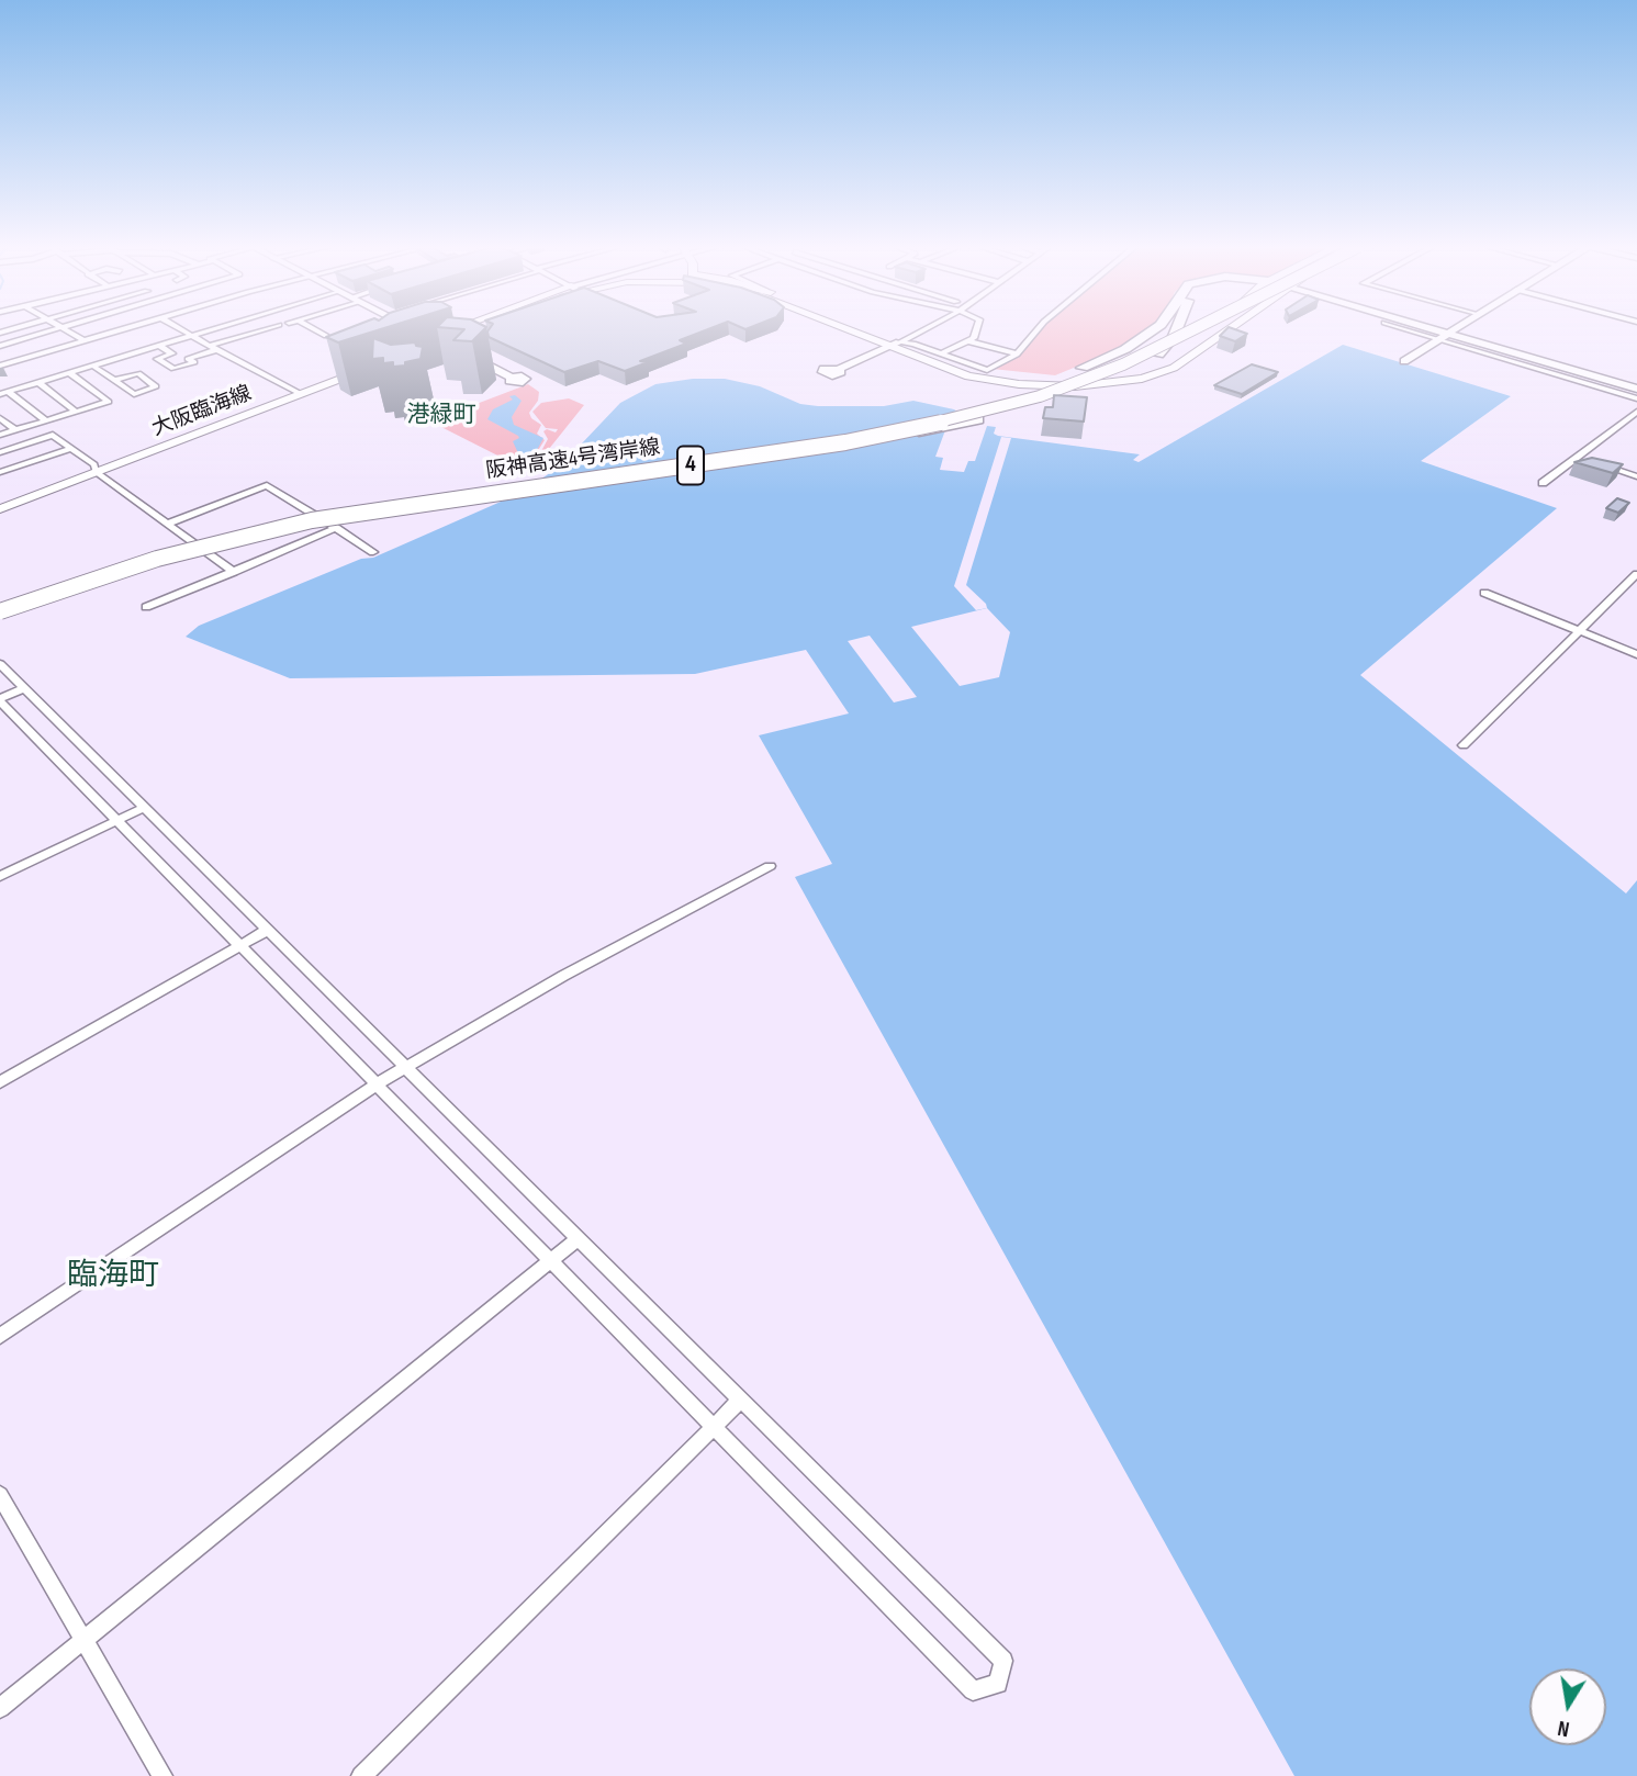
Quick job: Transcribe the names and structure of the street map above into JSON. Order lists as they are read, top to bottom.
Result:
{
  "streets": {
    "highway": ["阪神高速4号湾岸線", "4"],
    "main road": ["大阪臨海線"]
  },
  "crossings": [
    ["阪神高速4号湾岸線", "4"]
  ],
  "districts": ["港緑町", "臨海町"],
  "north": "bottom"
}
